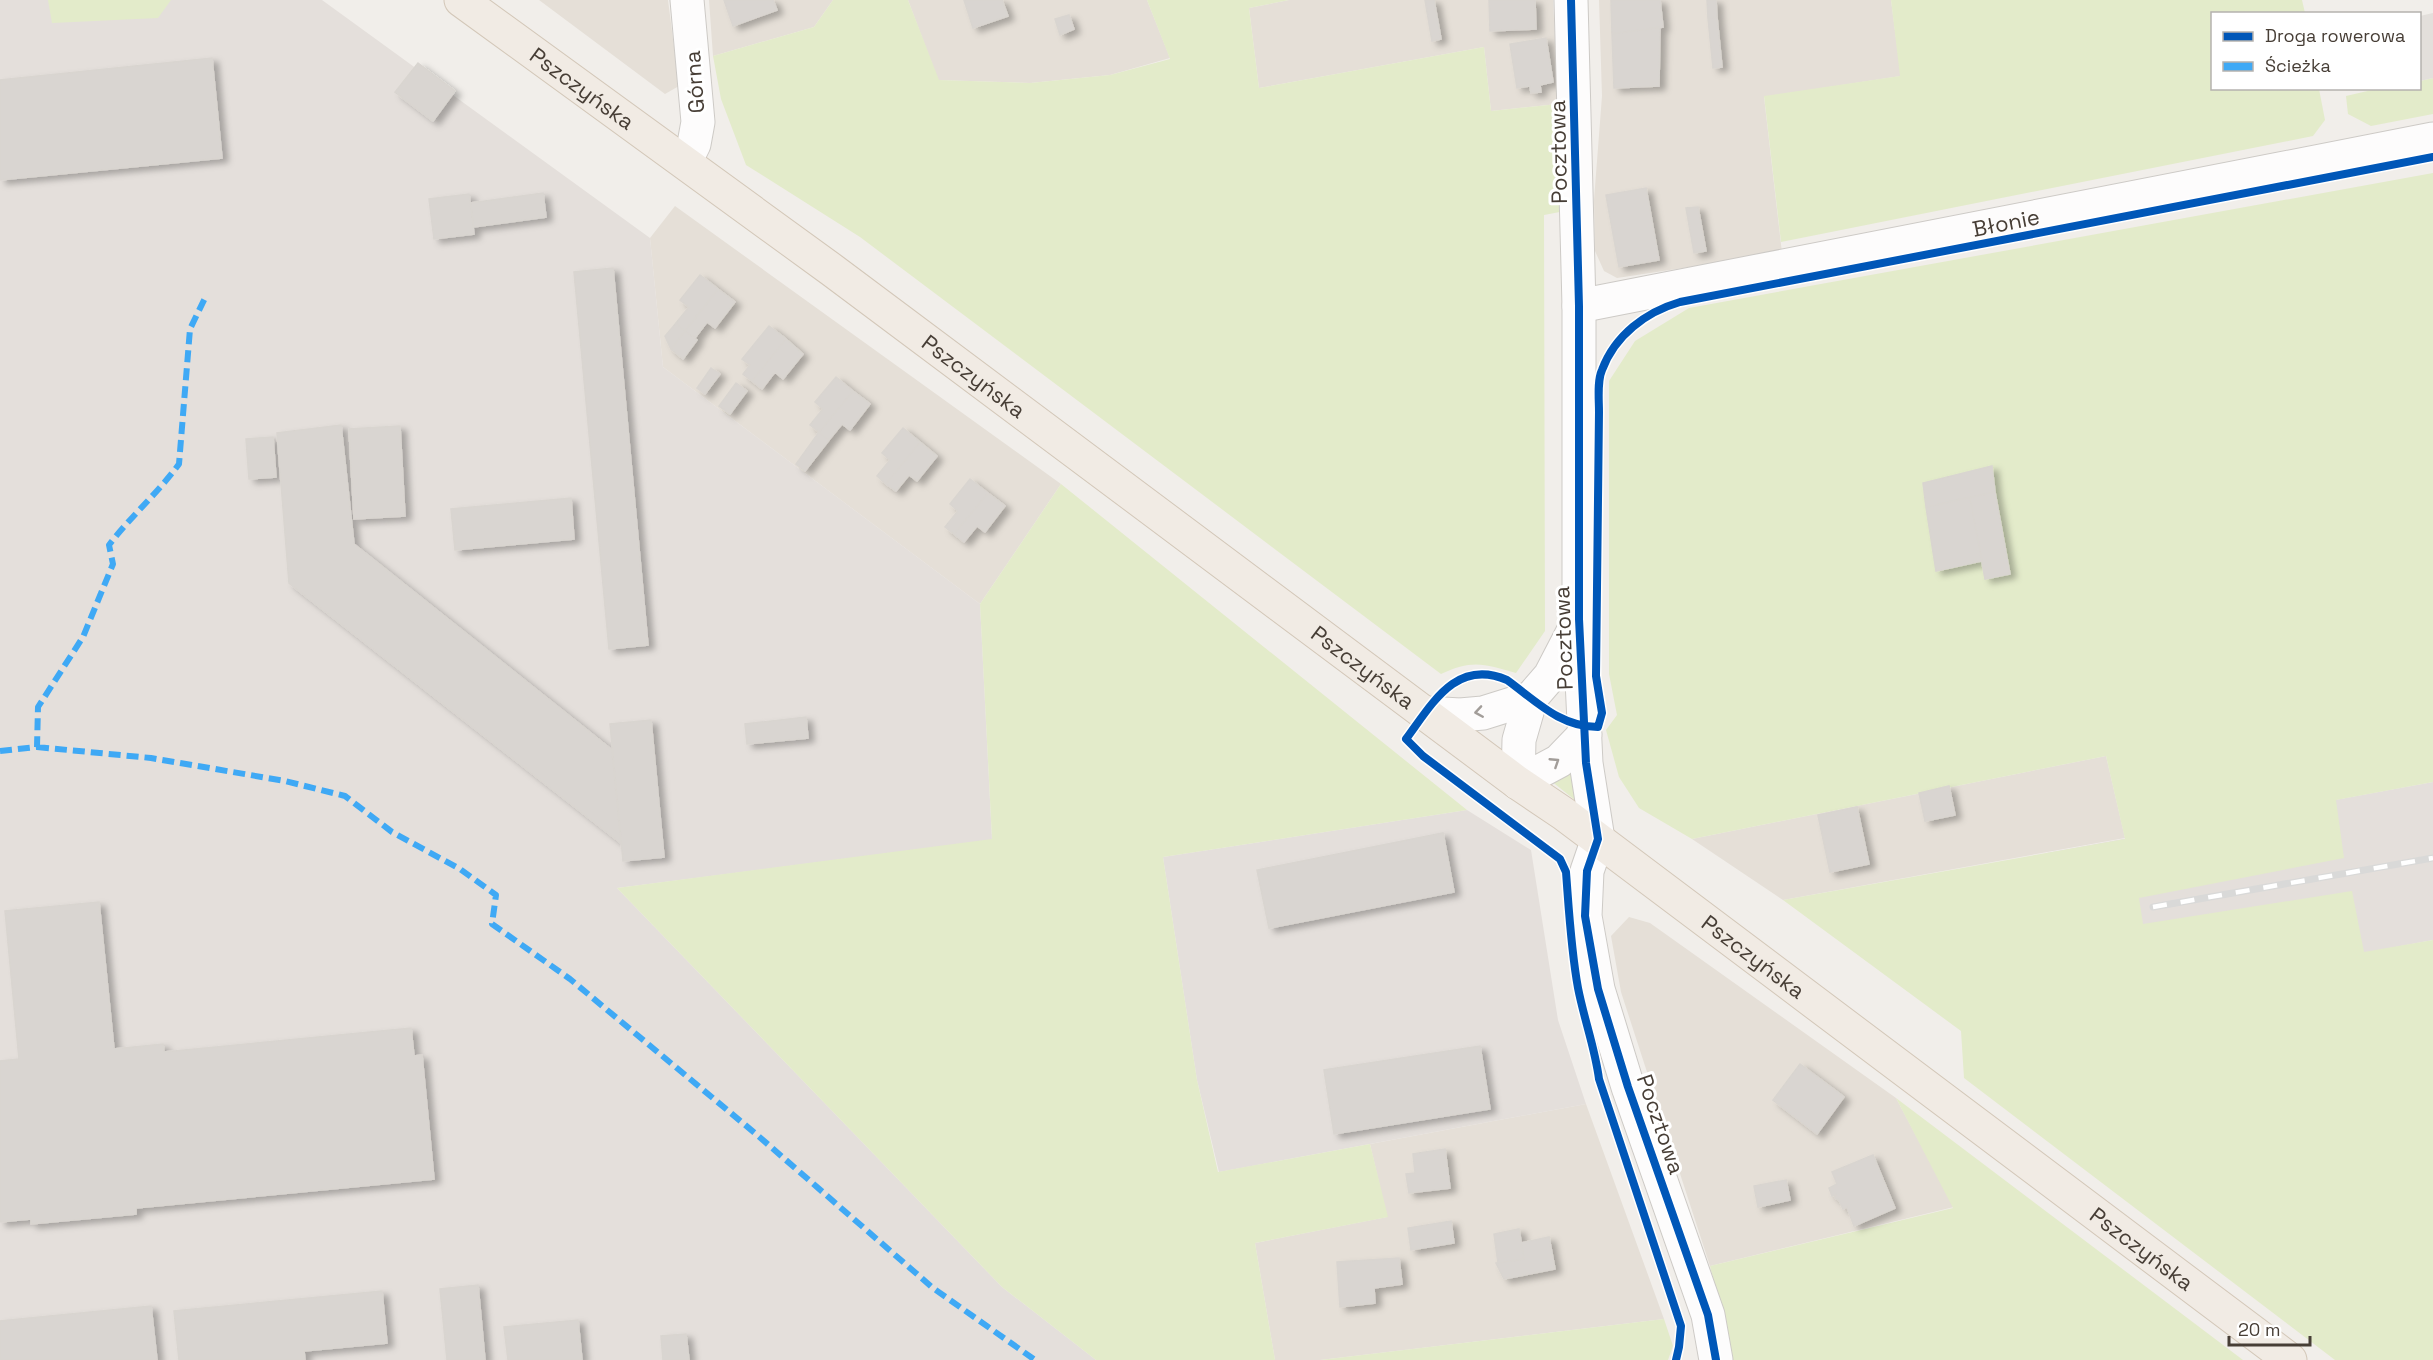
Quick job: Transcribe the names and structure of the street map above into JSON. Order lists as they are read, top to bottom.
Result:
{
  "streets": {
    "main road": ["Pszczyńska"],
    "street": ["Górna", "Pocztowa", "Błonie"]
  },
  "crossings": [
    ["Górna", "Pszczyńska"],
    ["Pszczyńska", "Pocztowa"],
    ["Pocztowa", "Błonie"]
  ],
  "legend": ["Droga rowerowa", "Ścieżka"],
  "scale_bar": "20 m"
}
